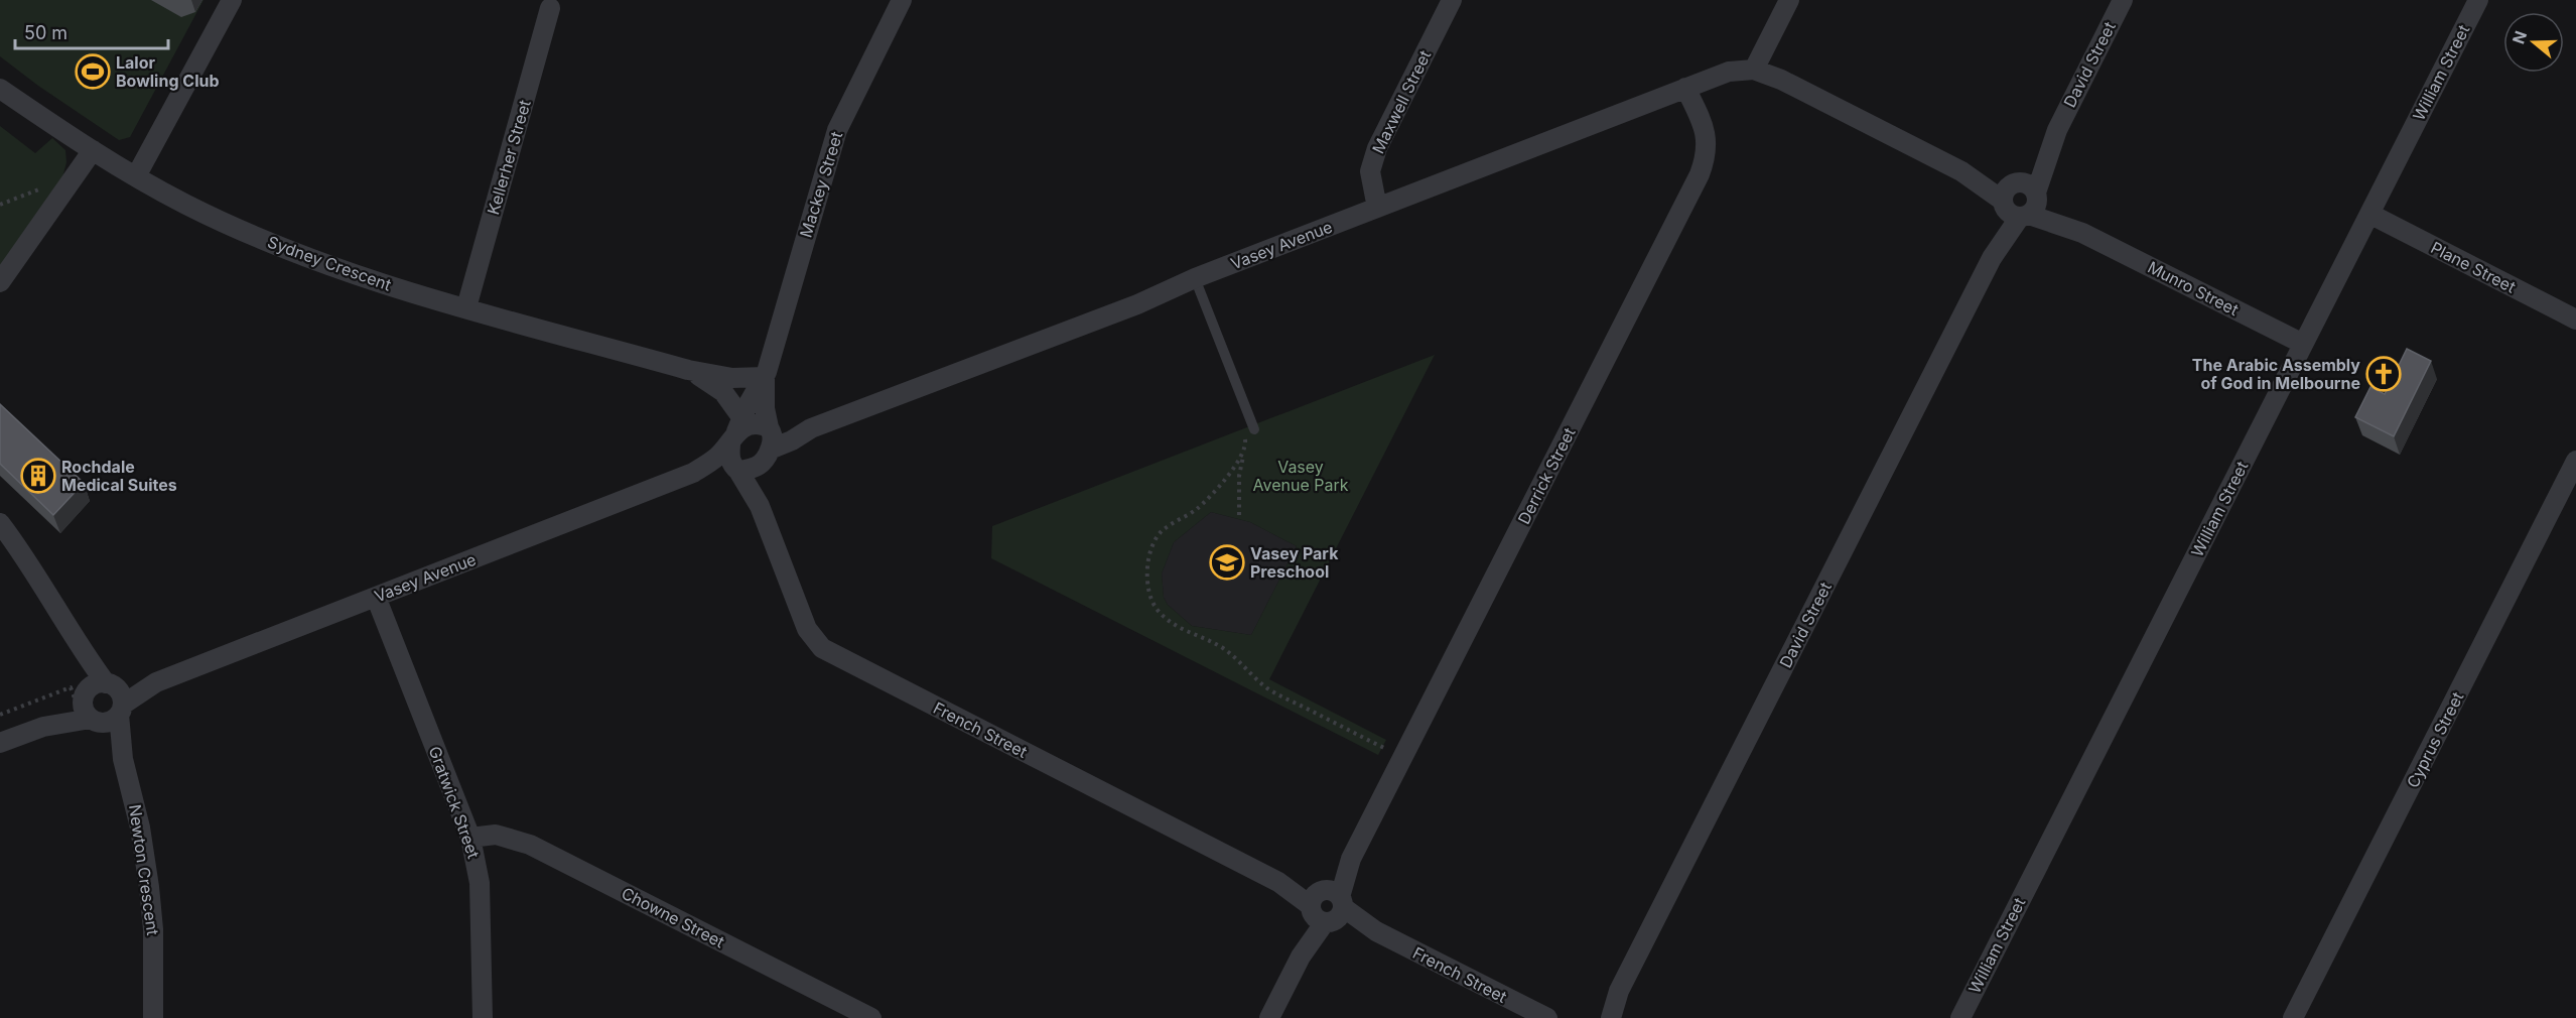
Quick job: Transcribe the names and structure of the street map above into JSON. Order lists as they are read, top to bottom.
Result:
{
  "streets": {
    "street": [
      "David Street",
      "William Street",
      "Maxwell Street",
      "Kellerher Street",
      "Mackey Street",
      "Vasey Avenue",
      "Sydney Crescent",
      "Plane Street",
      "Munro Street",
      "Derrick Street",
      "French Street",
      "Cyprus Street",
      "Gratwick Street",
      "Newton Crescent",
      "Chowne Street"
    ]
  },
  "crossings": [
    ["David Street", "Munro Street"],
    ["William Street", "Plane Street"],
    ["William Street", "Munro Street"],
    ["Maxwell Street", "Vasey Avenue"],
    ["Kellerher Street", "Sydney Crescent"],
    ["Mackey Street", "Vasey Avenue"],
    ["Mackey Street", "Sydney Crescent"],
    ["Mackey Street", "French Street"],
    ["Vasey Avenue", "Sydney Crescent"],
    ["Vasey Avenue", "Munro Street"],
    ["Vasey Avenue", "Derrick Street"],
    ["Vasey Avenue", "French Street"],
    ["Vasey Avenue", "Gratwick Street"],
    ["Vasey Avenue", "Newton Crescent"],
    ["Derrick Street", "French Street"],
    ["Gratwick Street", "Chowne Street"]
  ],
  "parks": ["Vasey Avenue Park"],
  "places": {
    "sports": ["Lalor Bowling Club"],
    "church": ["The Arabic Assembly of God in Melbourne"],
    "building": ["Rochdale Medical Suites"],
    "school or university": ["Vasey Park Preschool"]
  },
  "scale_bar": "50 m",
  "north": "left"
}
